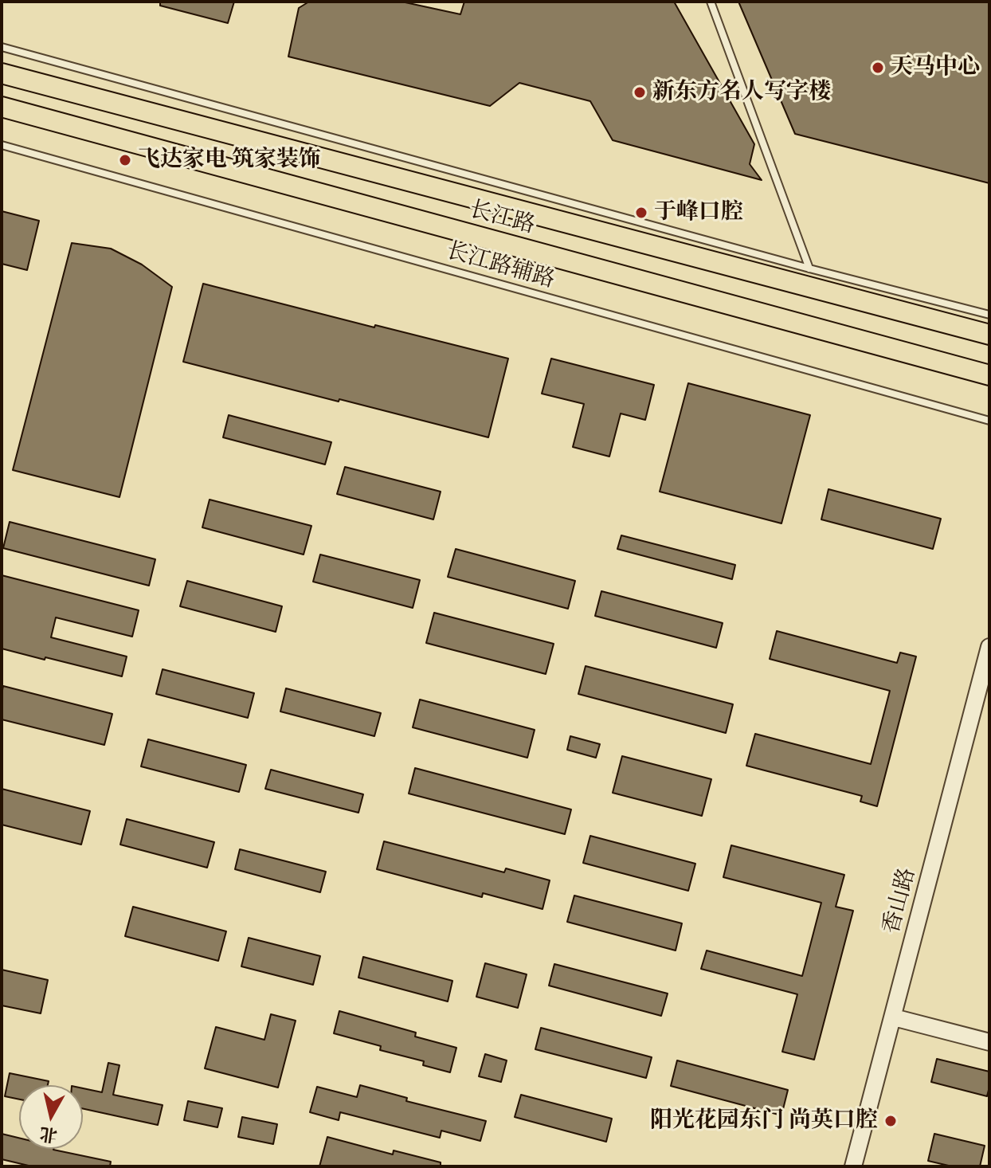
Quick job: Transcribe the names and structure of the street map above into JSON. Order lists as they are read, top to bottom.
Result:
{
  "streets": {
    "main road": ["长江路"],
    "street": ["香山路"],
    "lane": ["长江路辅路"]
  },
  "places": [
    "天马中心",
    "新东方名人写字楼",
    "飞达家电 筑家装饰",
    "于峰口腔",
    "阳光花园东门 尚英口腔"
  ],
  "north": "bottom"
}
